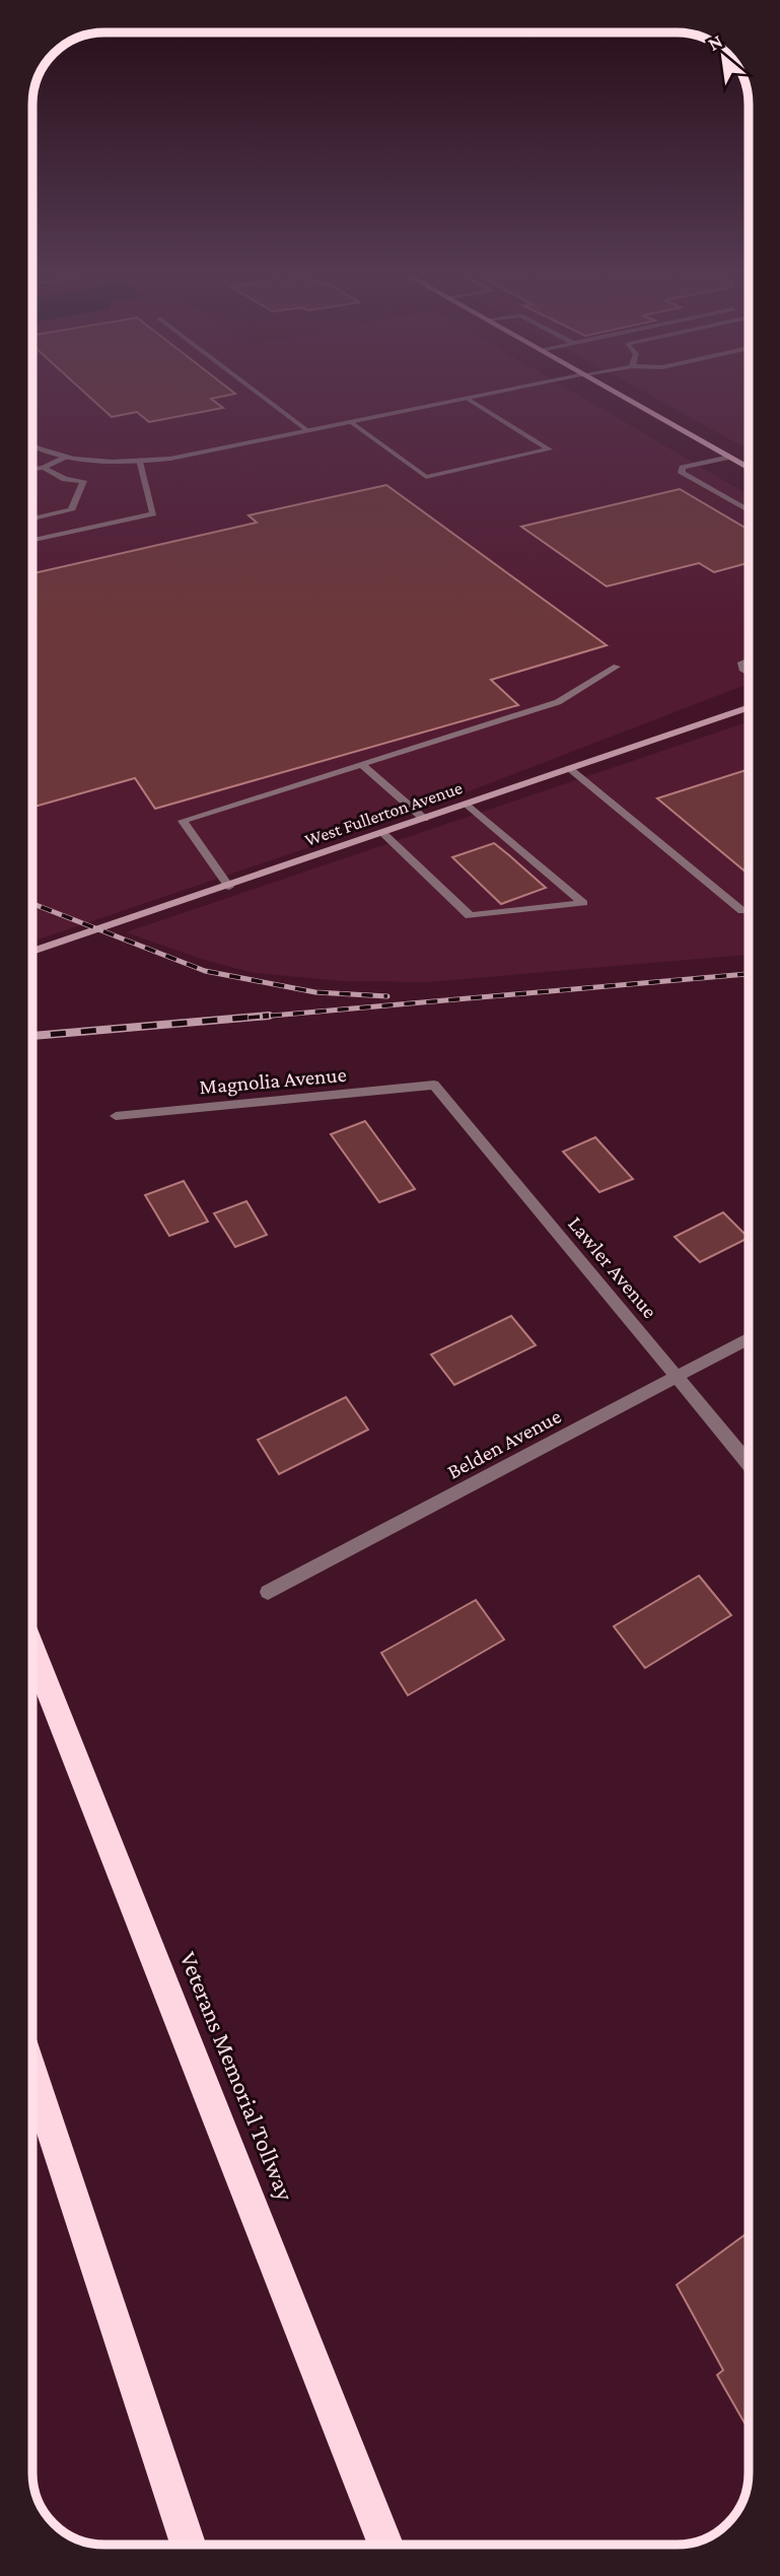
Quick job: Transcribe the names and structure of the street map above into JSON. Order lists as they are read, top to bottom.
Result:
{
  "streets": {
    "highway": ["Veterans Memorial Tollway"],
    "street": [
      "West Fullerton Avenue",
      "Magnolia Avenue",
      "Lawler Avenue",
      "Belden Avenue"
    ]
  },
  "crossings": [
    ["Magnolia Avenue", "Lawler Avenue"],
    ["Lawler Avenue", "Belden Avenue"]
  ],
  "north": "top left"
}
